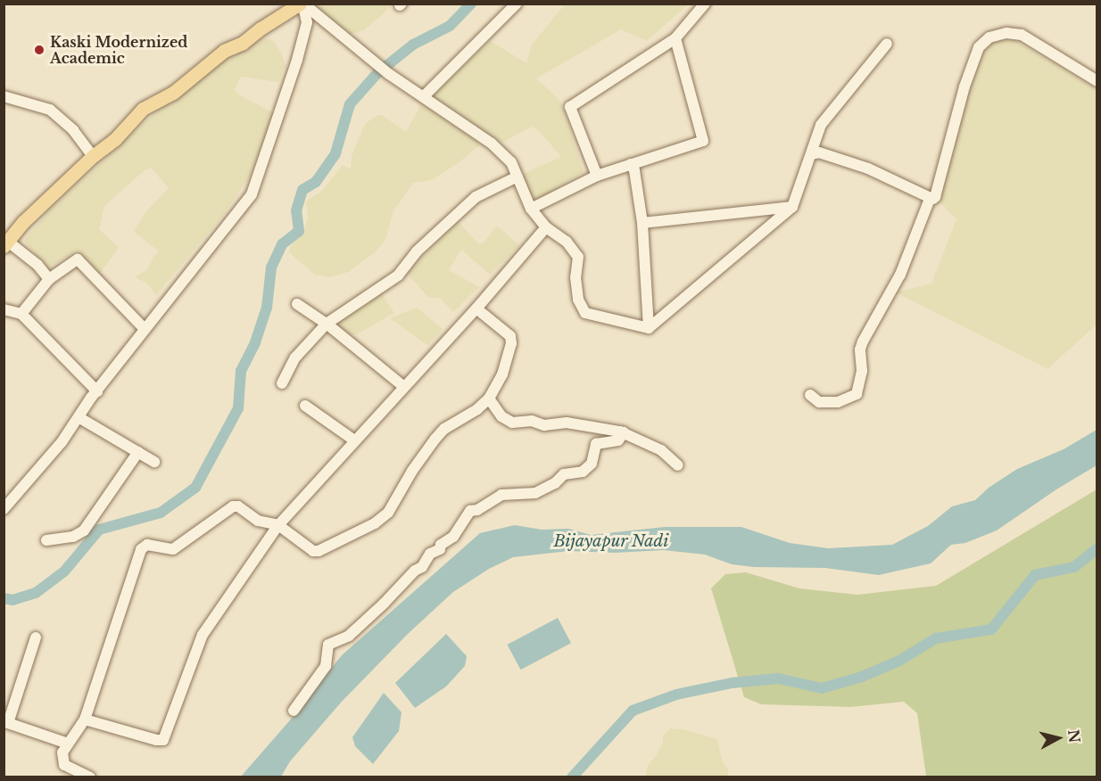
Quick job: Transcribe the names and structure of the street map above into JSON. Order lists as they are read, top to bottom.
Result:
{
  "water": ["Bijayapur Nadi"],
  "places": ["Kaski Modernized Academic"],
  "north": "right"
}
